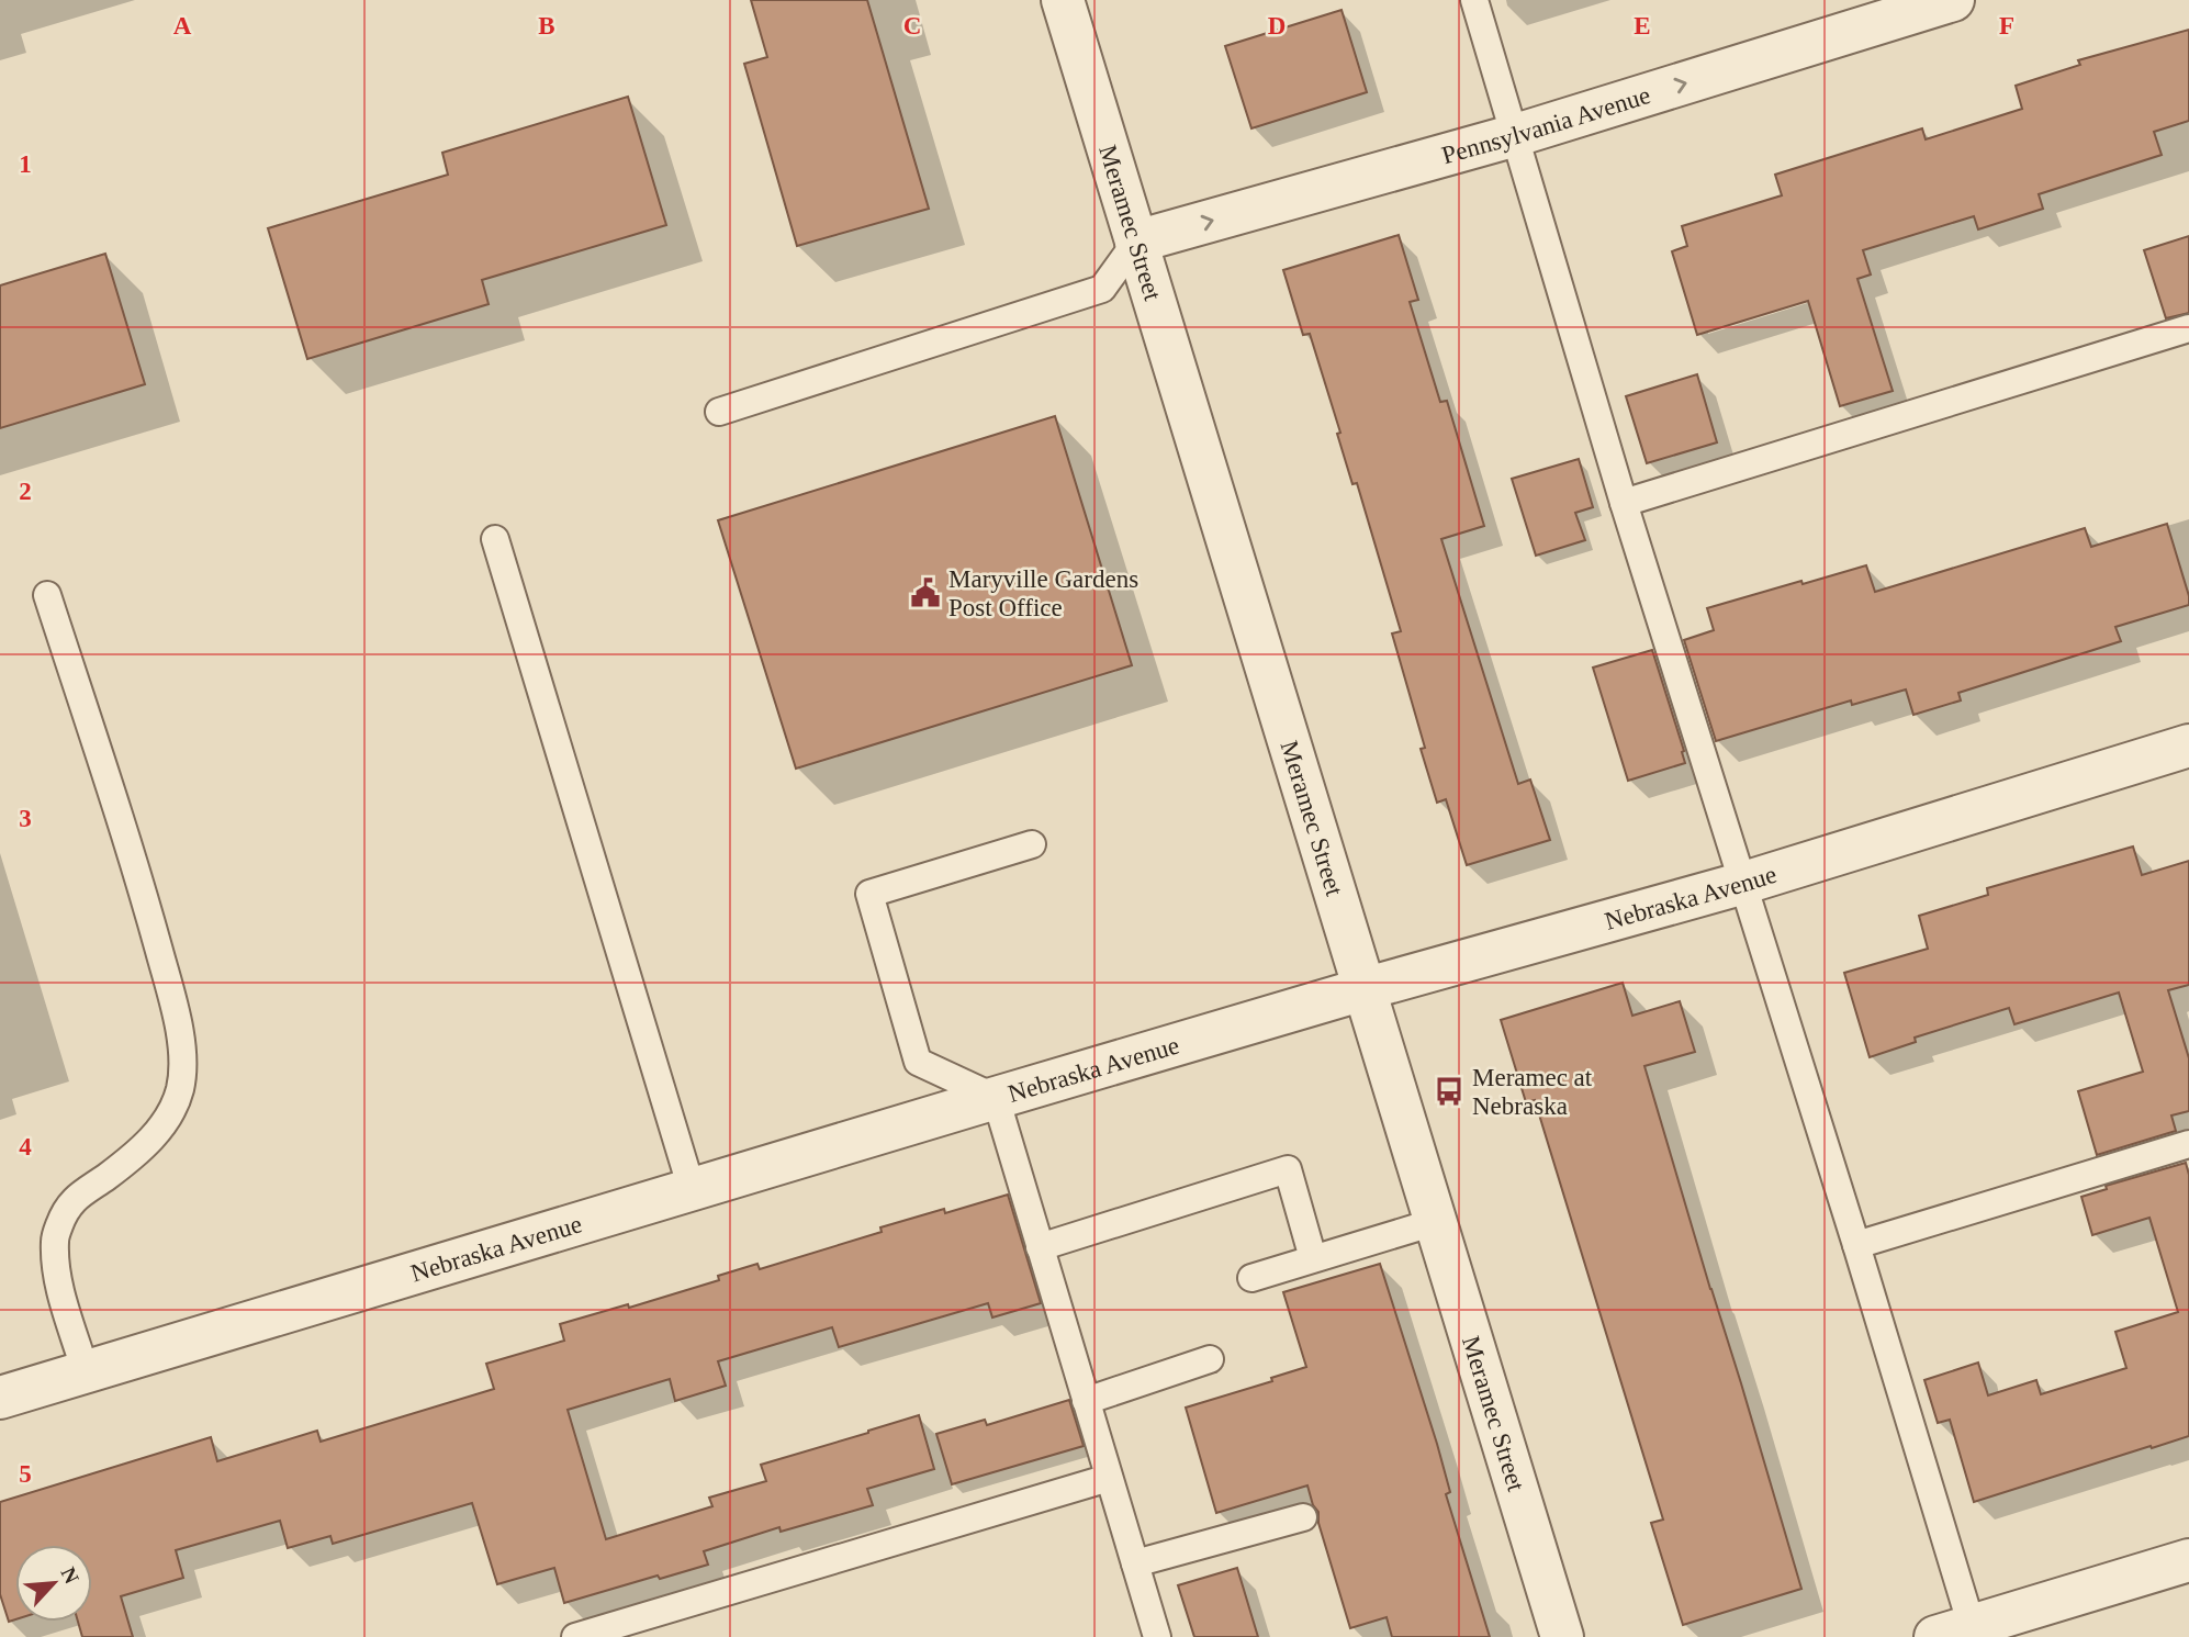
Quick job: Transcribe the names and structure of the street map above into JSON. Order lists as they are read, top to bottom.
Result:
{
  "streets": {
    "street": ["Pennsylvania Avenue", "Meramec Street", "Nebraska Avenue"]
  },
  "crossings": [
    ["Pennsylvania Avenue", "Meramec Street"],
    ["Meramec Street", "Nebraska Avenue"]
  ],
  "one_way": ["Pennsylvania Avenue"],
  "places": {
    "public building": ["Maryville Gardens Post Office"],
    "bus stop": ["Meramec at Nebraska"]
  },
  "north": "top right",
  "grid": {
    "columns": [
      "A",
      "B",
      "C",
      "D",
      "E",
      "F"
    ],
    "rows": [
      "1",
      "2",
      "3",
      "4",
      "5"
    ]
  }
}
